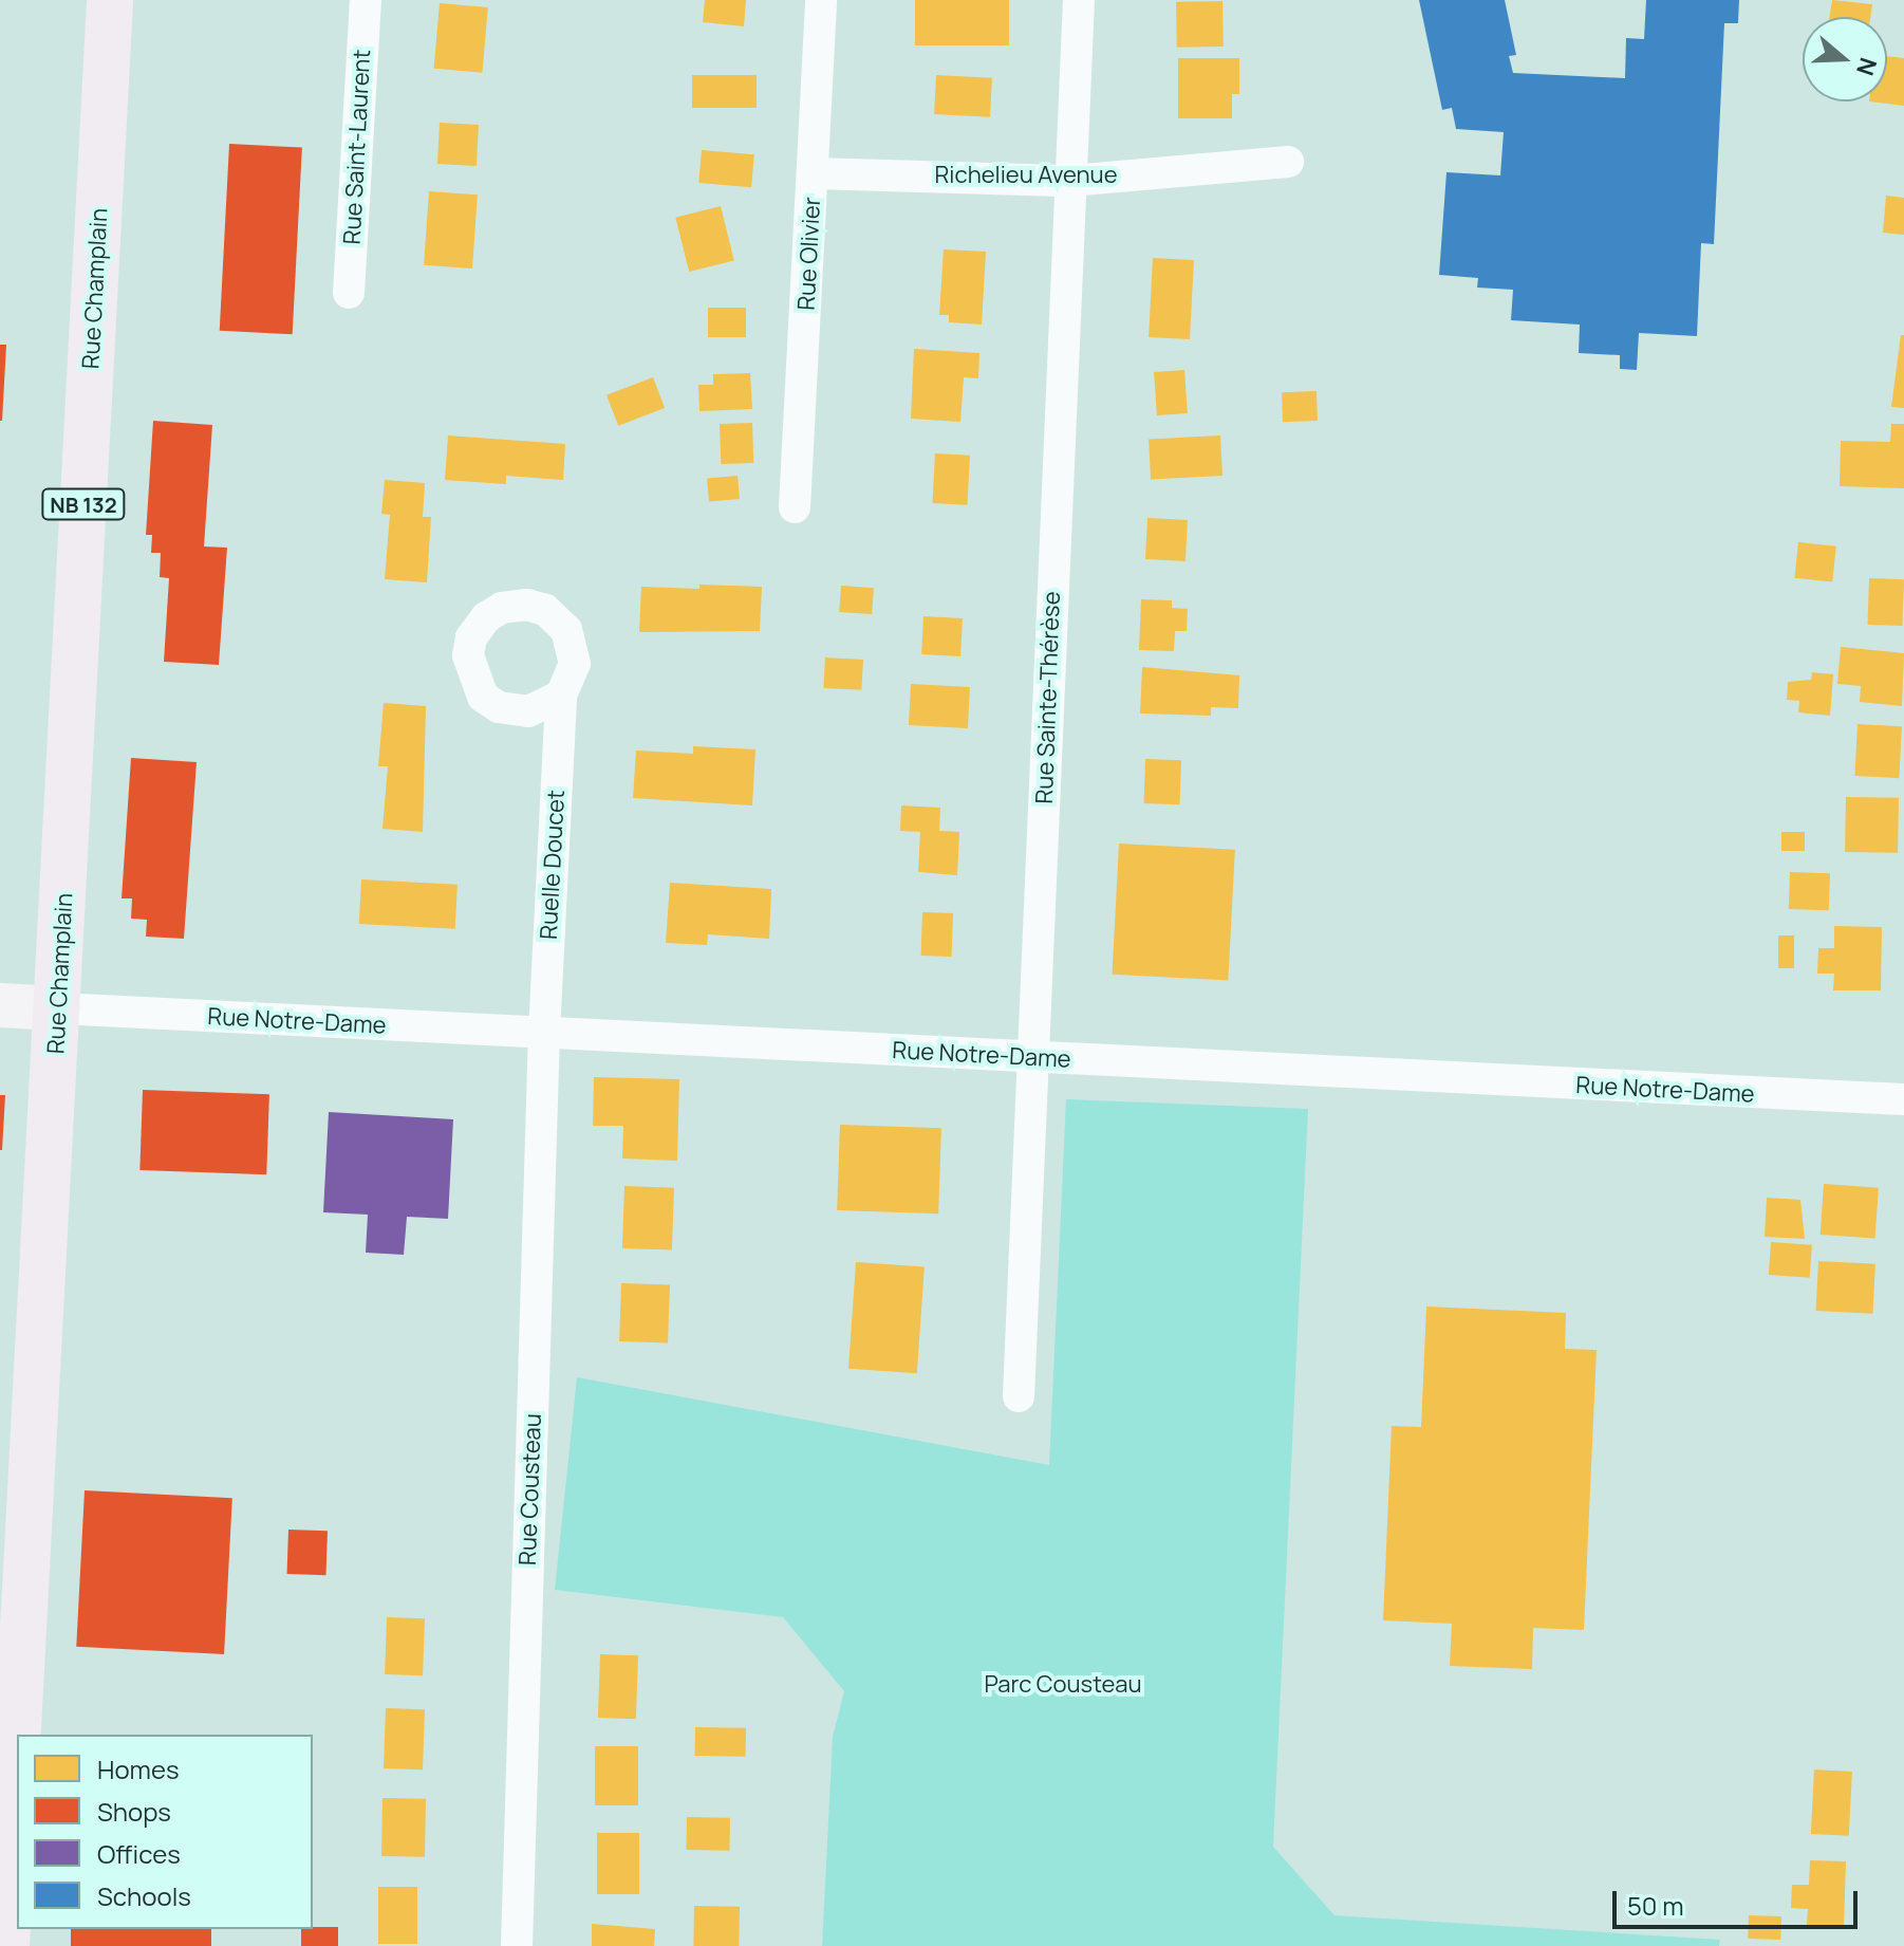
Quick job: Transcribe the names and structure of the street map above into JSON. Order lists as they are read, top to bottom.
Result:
{
  "streets": {
    "main road": ["Rue Champlain", "NB 132"],
    "street": [
      "Rue Saint-Laurent",
      "Richelieu Avenue",
      "Rue Olivier",
      "Rue Sainte-Thérèse",
      "Ruelle Doucet",
      "Rue Notre-Dame",
      "Rue Cousteau"
    ]
  },
  "crossings": [
    ["Richelieu Avenue", "Rue Olivier"],
    ["Richelieu Avenue", "Rue Sainte-Thérèse"],
    ["Rue Champlain", "Rue Notre-Dame"],
    ["Rue Sainte-Thérèse", "Rue Notre-Dame"],
    ["Ruelle Doucet", "Rue Notre-Dame"],
    ["Ruelle Doucet", "Rue Cousteau"],
    ["Rue Notre-Dame", "Rue Cousteau"]
  ],
  "parks": ["Parc Cousteau"],
  "legend": [
    "Homes",
    "Shops",
    "Offices",
    "Schools"
  ],
  "scale_bar": "50 m",
  "north": "right"
}
